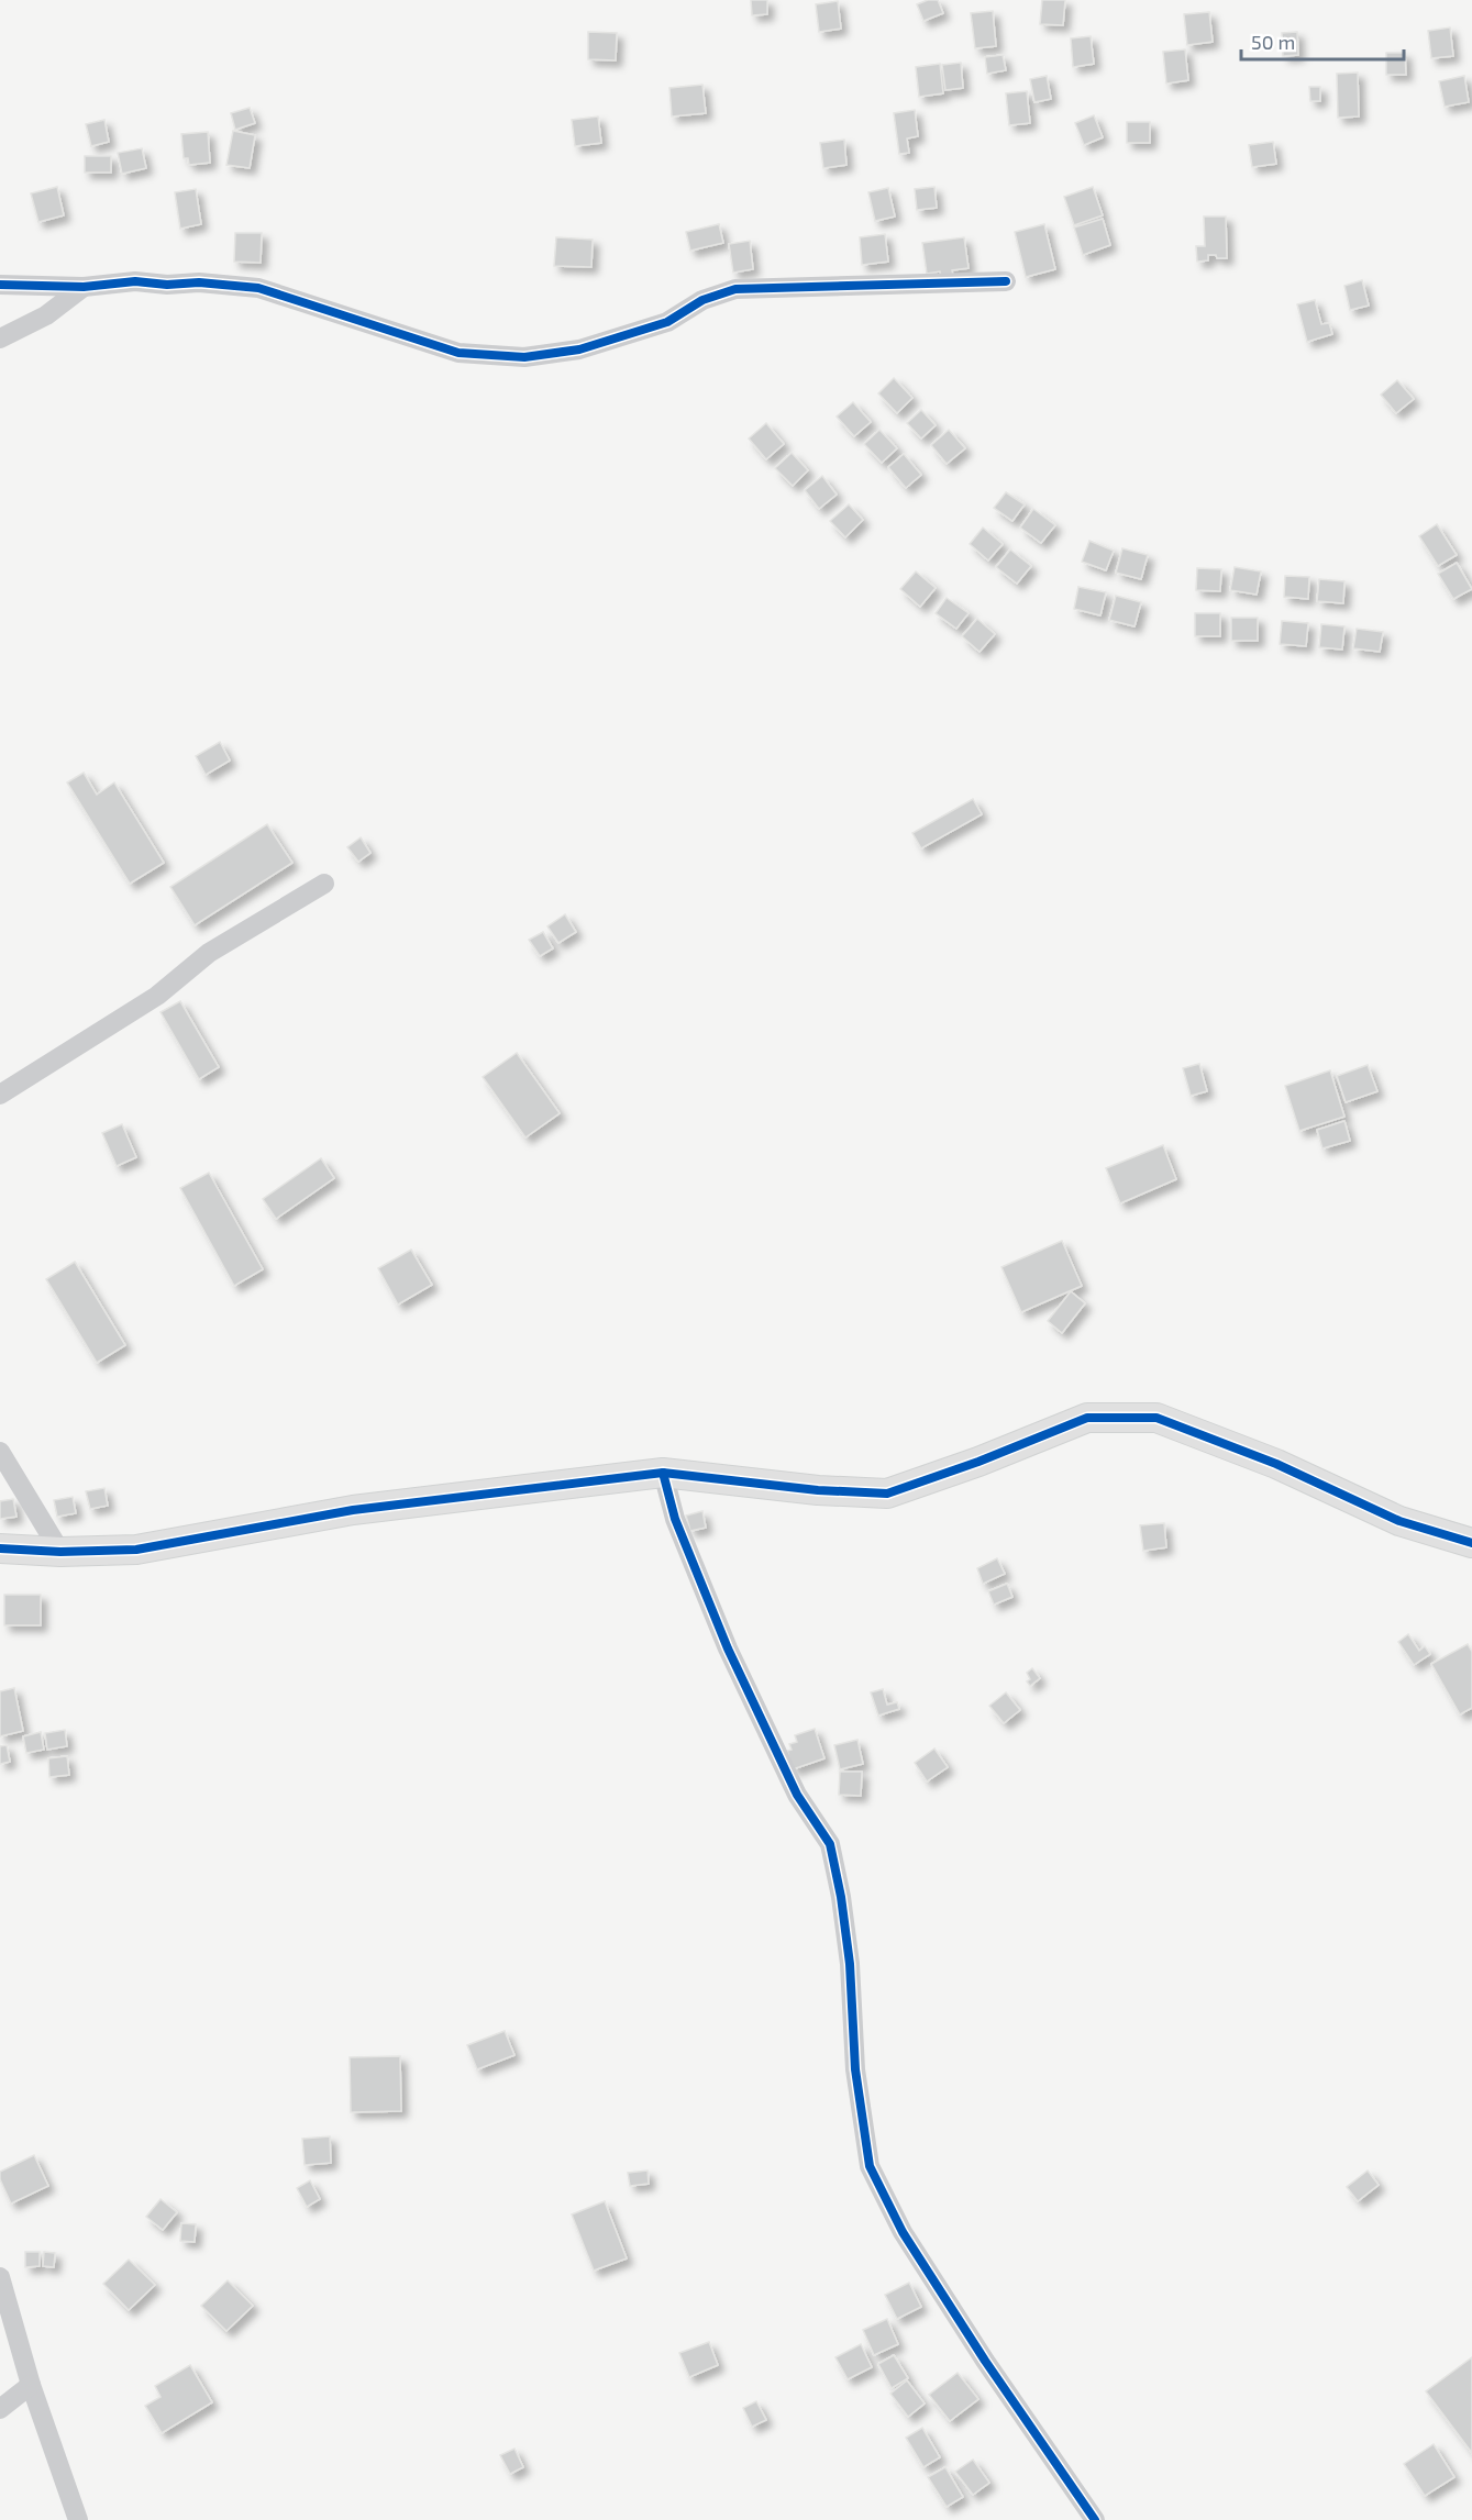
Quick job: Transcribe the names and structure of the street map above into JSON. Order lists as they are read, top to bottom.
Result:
{
  "scale_bar": "50 m"
}
